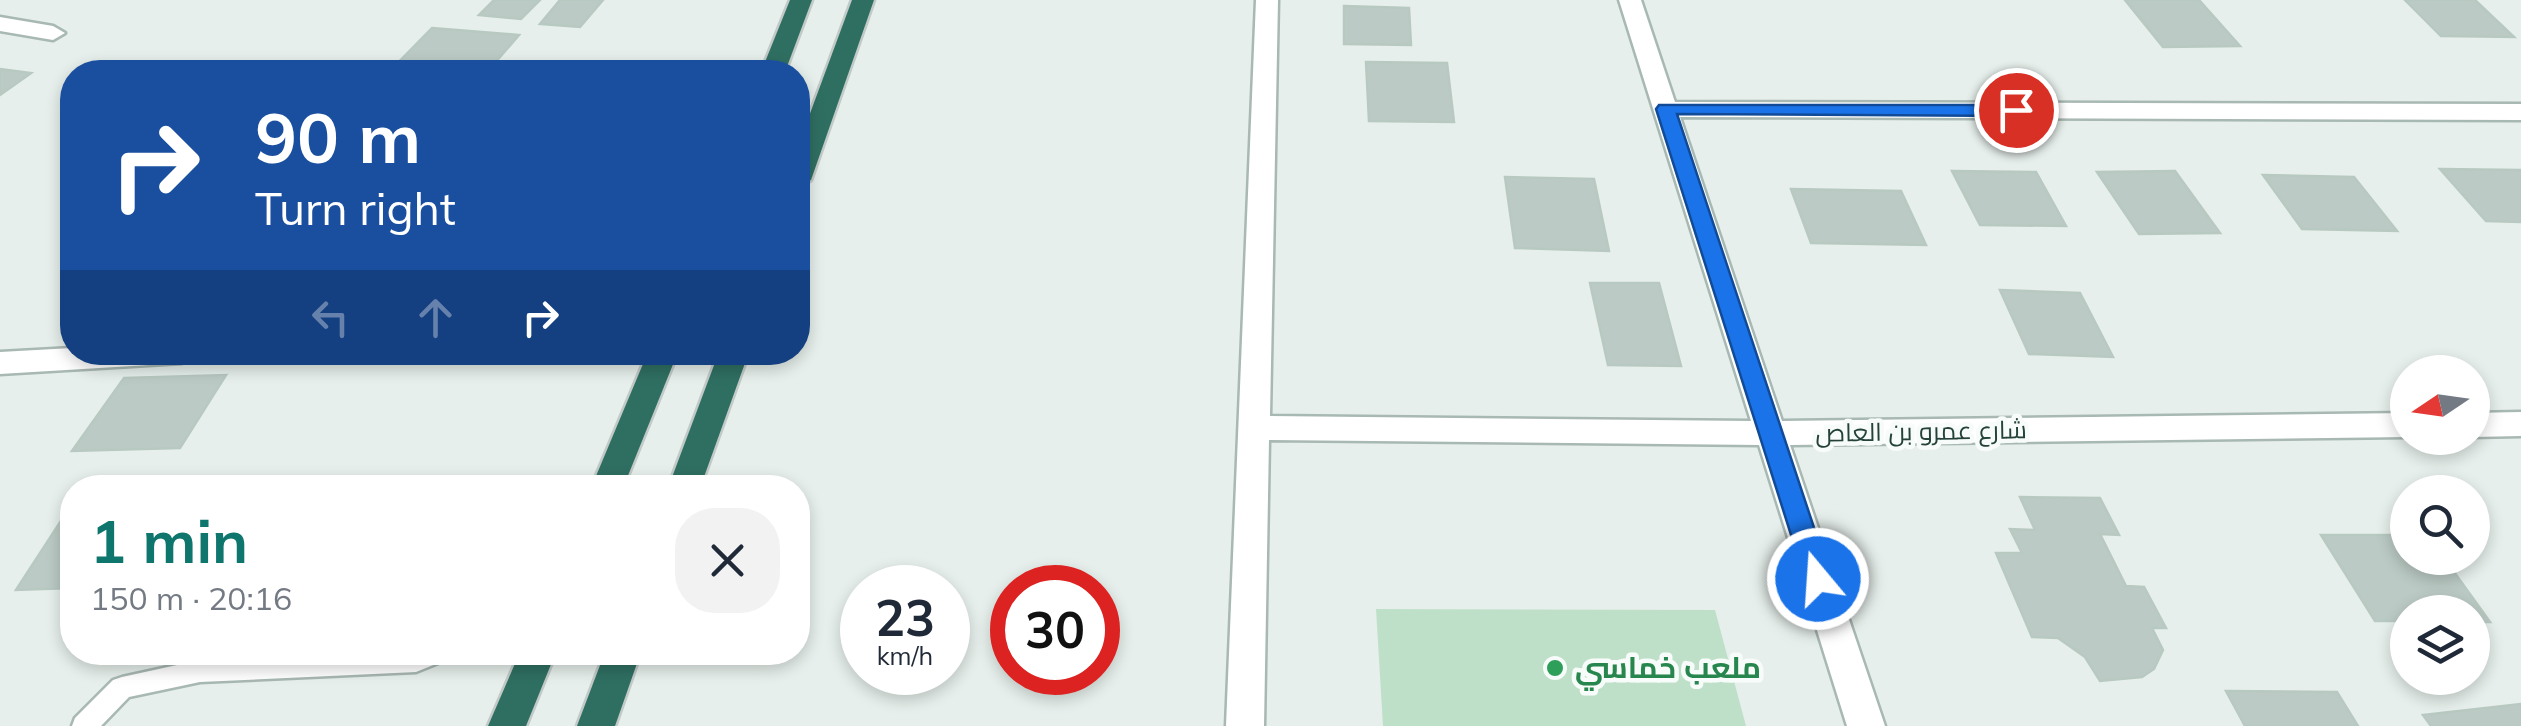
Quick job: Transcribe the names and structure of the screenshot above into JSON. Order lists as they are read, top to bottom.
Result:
{
  "streets": {
    "street": ["شارع عمرو بن العاص"]
  },
  "places": ["ملعب خماسي"],
  "north": "left",
  "page": {
    "turn": ["90 m", "Turn right"],
    "heading": ["1 min", "150 m · 20:16"],
    "speed": "23 km/h",
    "limit": "30"
  }
}
